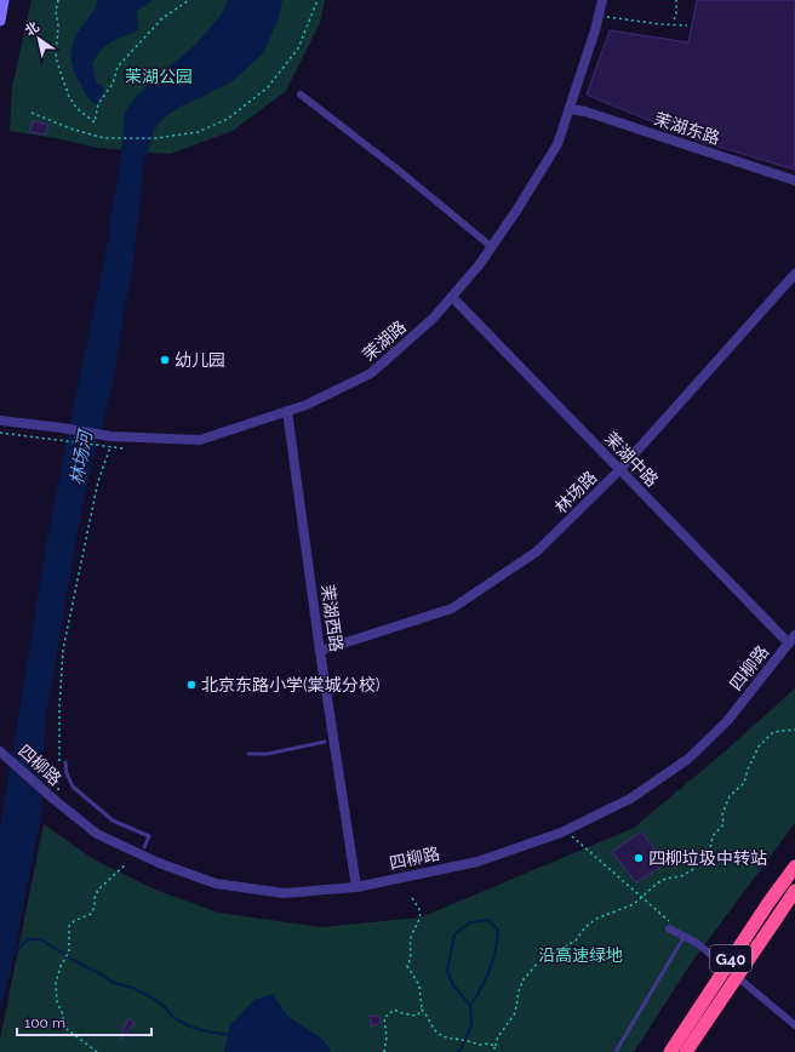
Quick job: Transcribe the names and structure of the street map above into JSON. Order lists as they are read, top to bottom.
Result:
{
  "streets": {
    "highway": ["G40"],
    "street": [
      "茉湖东路",
      "茉湖路",
      "茉湖中路",
      "林场路",
      "茉湖西路",
      "四柳路"
    ]
  },
  "crossings": [
    ["茉湖东路", "茉湖路"],
    ["茉湖路", "茉湖中路"],
    ["茉湖路", "茉湖西路"],
    ["茉湖中路", "林场路"],
    ["茉湖中路", "四柳路"],
    ["林场路", "茉湖西路"],
    ["茉湖西路", "四柳路"]
  ],
  "water": ["林场河"],
  "parks": ["茉湖公园", "沿高速绿地"],
  "places": ["幼儿园", "北京东路小学(棠城分校)", "四柳垃圾中转站"],
  "scale_bar": "100 m",
  "north": "top left"
}
